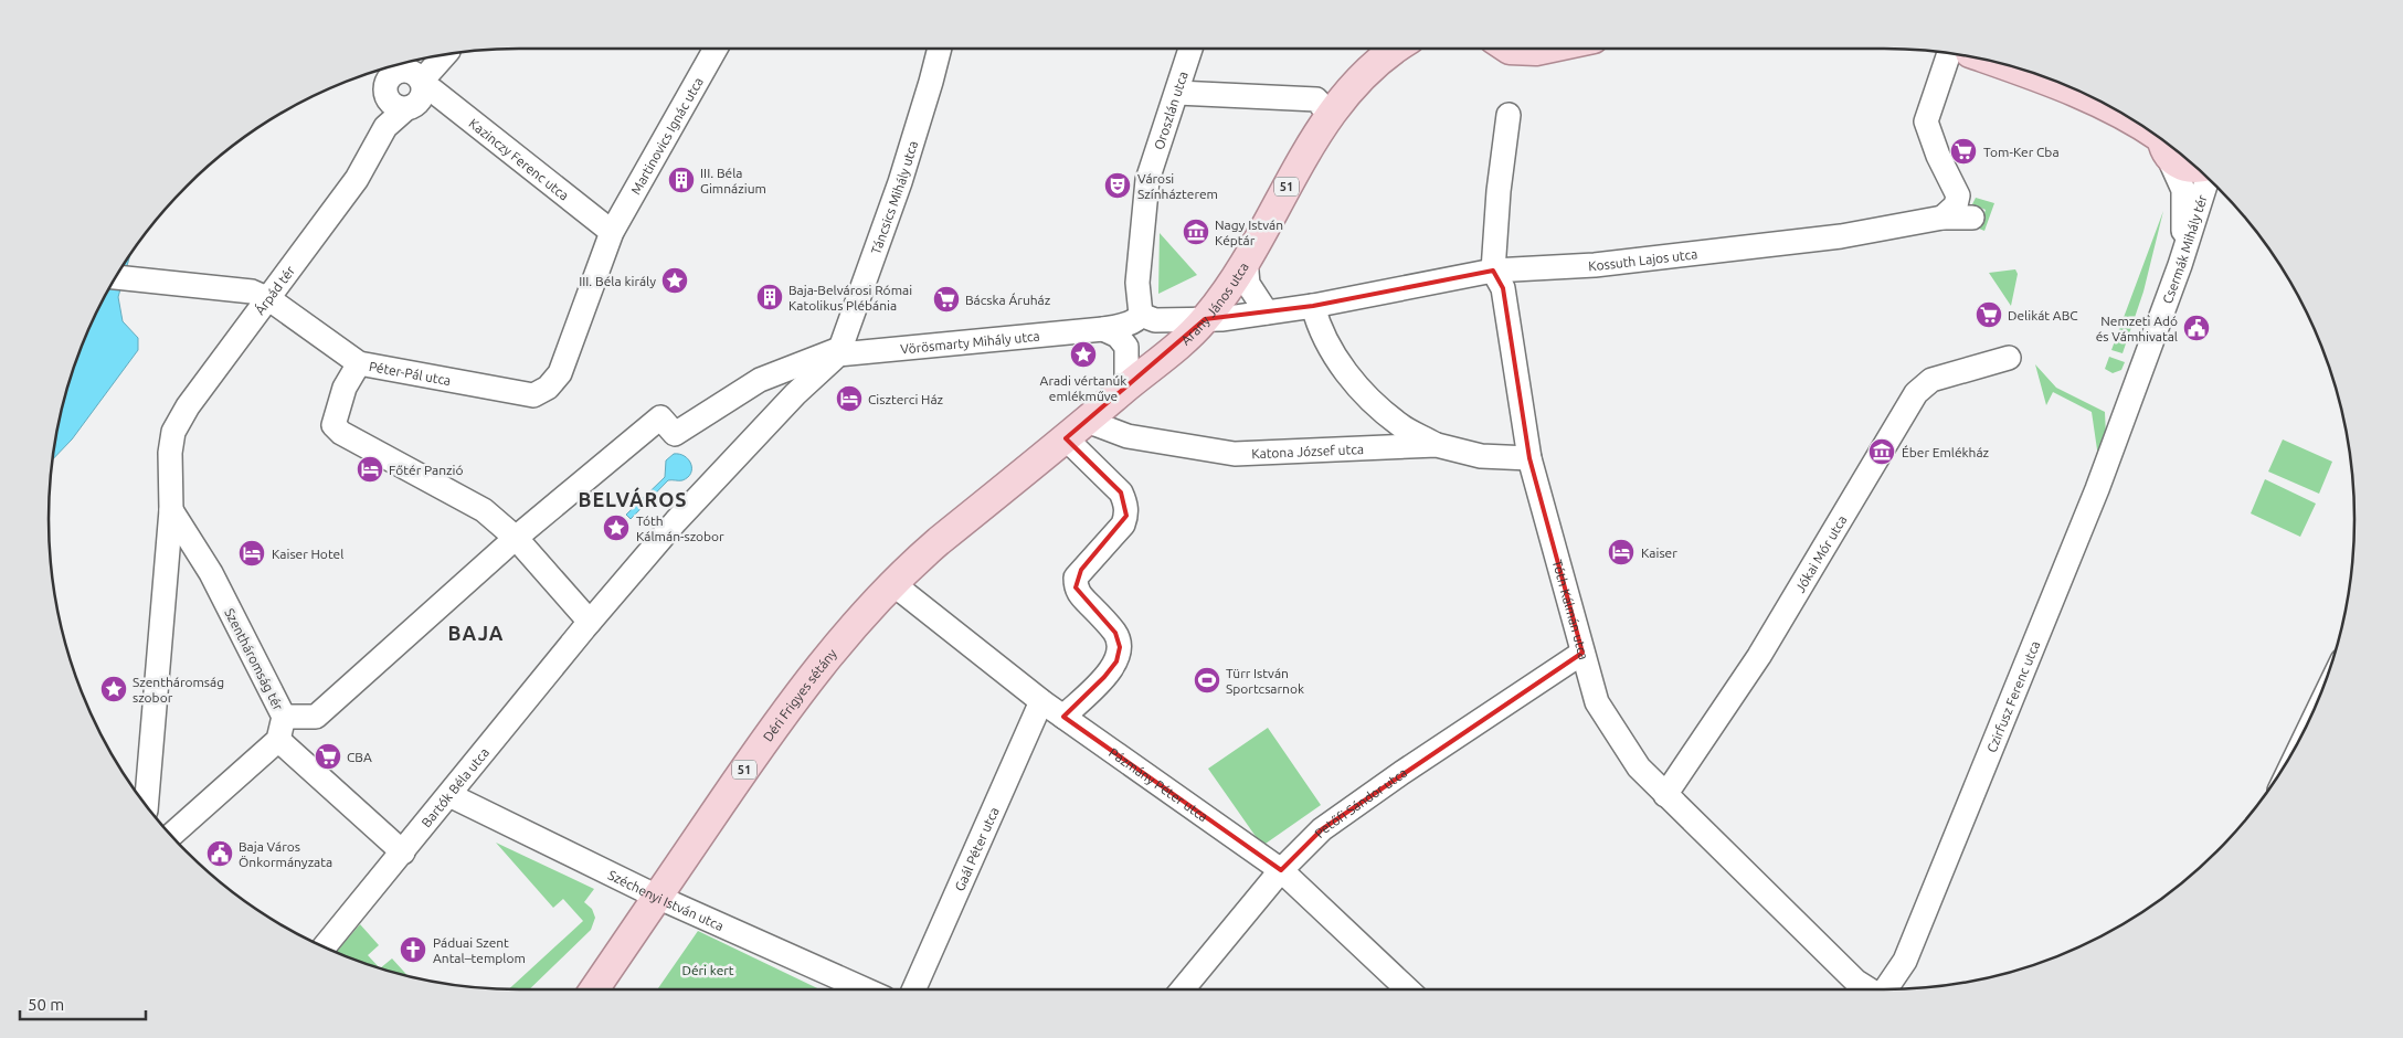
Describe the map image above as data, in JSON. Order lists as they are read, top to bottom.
{
  "streets": {
    "main road": ["51", "Arany János utca", "Déri Frigyes sétány"],
    "street": [
      "Oroszlán utca",
      "Martinovics Ignác utca",
      "Kazinczy Ferenc utca",
      "Táncsics Mihály utca",
      "Csermák Mihály tér",
      "Kossuth Lajos utca",
      "Árpád tér",
      "Vörösmarty Mihály utca",
      "Péter-Pál utca",
      "Katona József utca",
      "Jókai Mór utca",
      "Tóth Kálmán utca",
      "Szentháromság tér",
      "Czirfusz Ferenc utca",
      "Pázmány Péter utca",
      "Bartók Béla utca",
      "Petőfi Sándor utca",
      "Gaál Péter utca",
      "Széchenyi István utca"
    ]
  },
  "crossings": [
    ["Oroszlán utca", "Vörösmarty Mihály utca"],
    ["Martinovics Ignác utca", "Kazinczy Ferenc utca"],
    ["Martinovics Ignác utca", "Péter-Pál utca"],
    ["Táncsics Mihály utca", "Vörösmarty Mihály utca"],
    ["Táncsics Mihály utca", "Bartók Béla utca"],
    ["Csermák Mihály tér", "Czirfusz Ferenc utca"],
    ["Kossuth Lajos utca", "Arany János utca"],
    ["Kossuth Lajos utca", "Tóth Kálmán utca"],
    ["Árpád tér", "Péter-Pál utca"],
    ["Árpád tér", "Szentháromság tér"],
    ["Arany János utca", "Katona József utca"],
    ["Arany János utca", "Déri Frigyes sétány"],
    ["Vörösmarty Mihály utca", "Bartók Béla utca"],
    ["Katona József utca", "Tóth Kálmán utca"],
    ["Katona József utca", "Déri Frigyes sétány"],
    ["Jókai Mór utca", "Tóth Kálmán utca"],
    ["Tóth Kálmán utca", "Petőfi Sándor utca"],
    ["Déri Frigyes sétány", "Pázmány Péter utca"],
    ["Déri Frigyes sétány", "Széchenyi István utca"],
    ["Pázmány Péter utca", "Petőfi Sándor utca"],
    ["Pázmány Péter utca", "Gaál Péter utca"],
    ["Bartók Béla utca", "Széchenyi István utca"]
  ],
  "districts": ["BELVÁROS", "BAJA"],
  "parks": ["Déri kert"],
  "places": {
    "supermarket": [
      "Tom-Ker Cba",
      "Bácska Áruház",
      "Delikát ABC",
      "CBA"
    ],
    "building": ["III. Béla Gimnázium", "Baja-Belvárosi Római Katolikus Plébánia"],
    "theatre": ["Városi Színházterem"],
    "museum": ["Nagy István Képtár", "Éber Emlékház"],
    "place": [
      "III. Béla király",
      "Aradi vértanúk emlékműve",
      "Tóth Kálmán-szobor",
      "Szentháromság szobor"
    ],
    "public building": ["Nemzeti Adó és Vámhivatal", "Baja Város Önkormányzata"],
    "hotel": [
      "Ciszterci Ház",
      "Főtér Panzió",
      "Kaiser",
      "Kaiser Hotel"
    ],
    "sports": ["Türr István Sportcsarnok"],
    "church": ["Páduai Szent Antal–templom"]
  },
  "scale_bar": "50 m"
}
